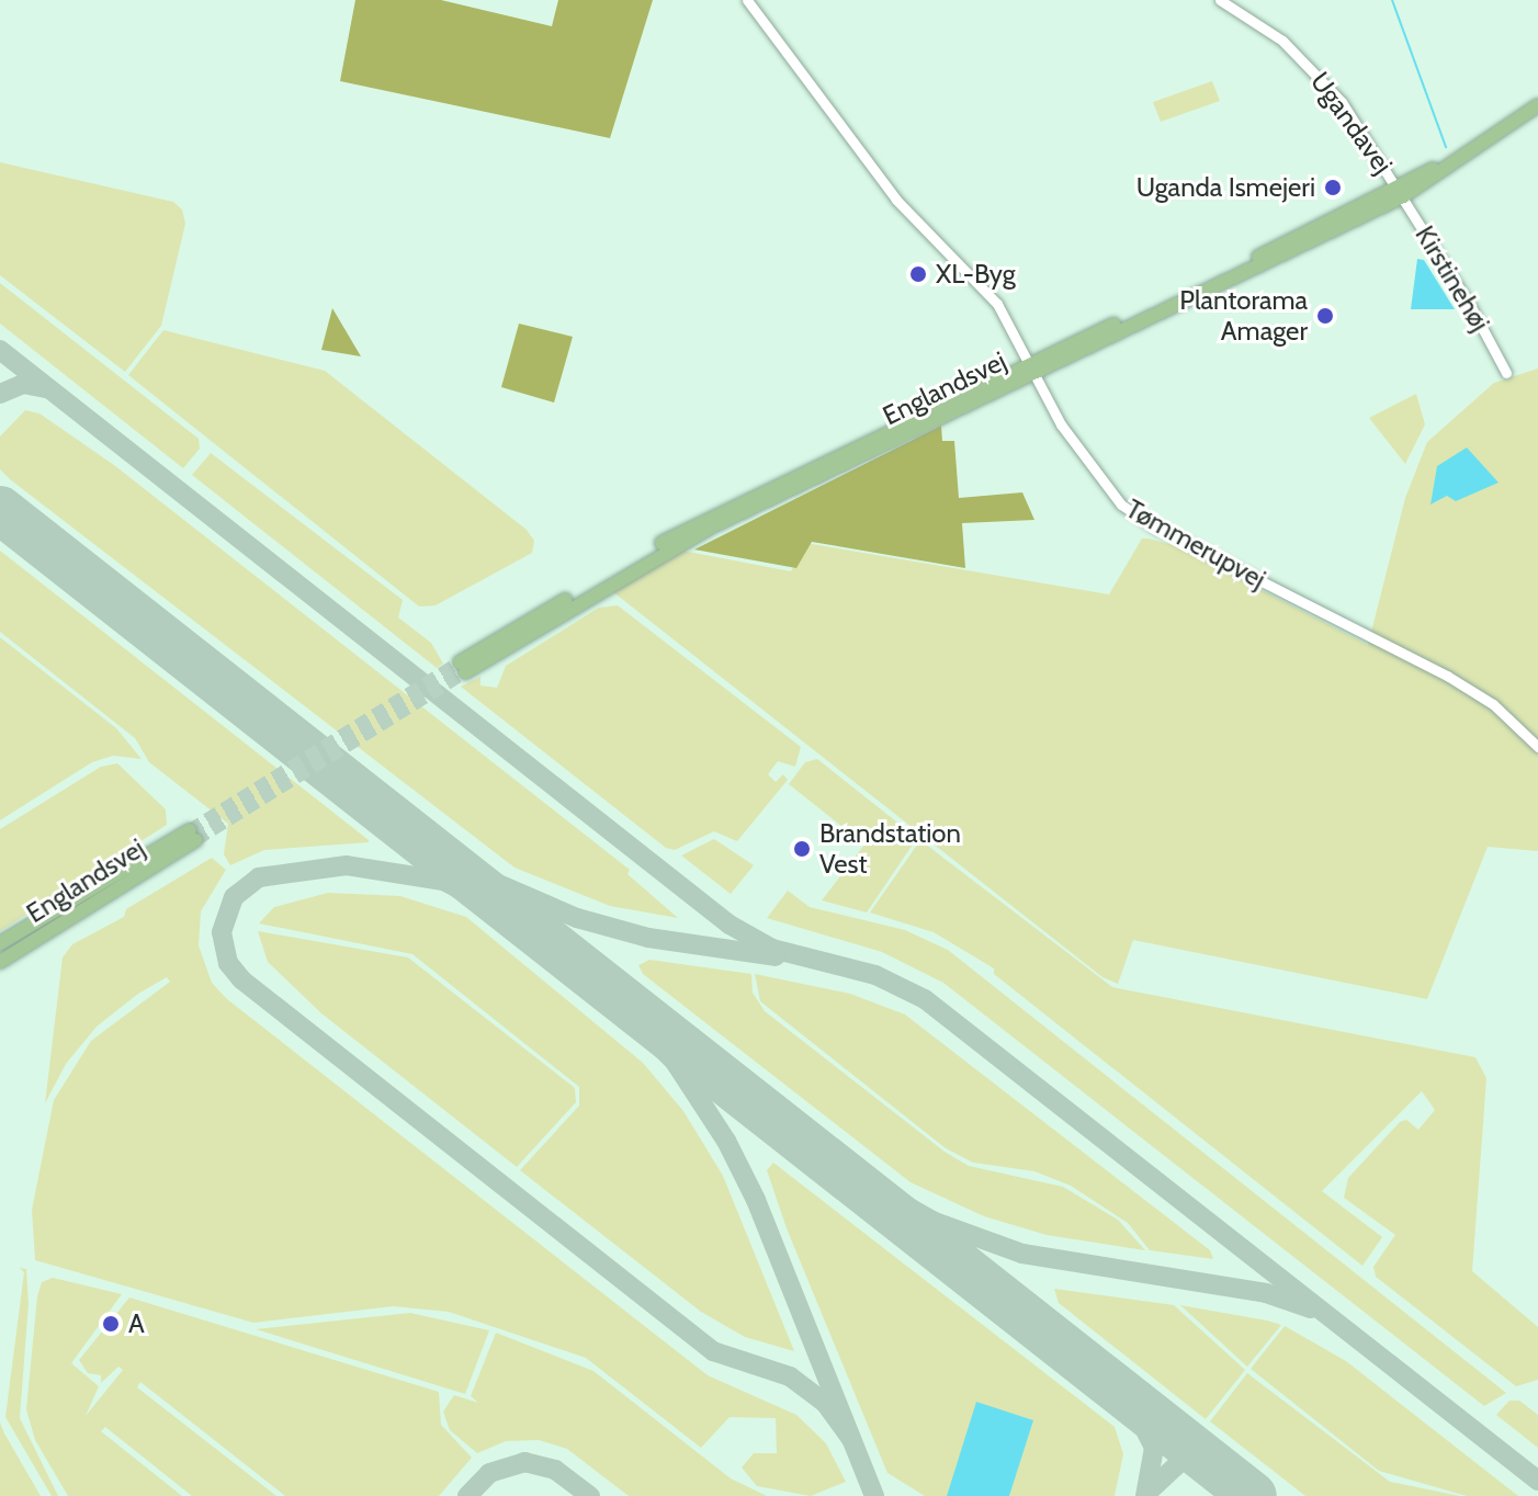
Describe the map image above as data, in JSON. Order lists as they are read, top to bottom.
{
  "streets": {
    "main road": ["Englandsvej"],
    "street": ["Ugandavej", "Kirstinehøj", "Tømmerupvej"]
  },
  "crossings": [
    ["Ugandavej", "Kirstinehøj"],
    ["Ugandavej", "Englandsvej"],
    ["Kirstinehøj", "Englandsvej"],
    ["Englandsvej", "Tømmerupvej"]
  ],
  "places": [
    "Uganda Ismejeri",
    "XL-Byg",
    "Plantorama Amager",
    "Brandstation Vest",
    "A"
  ]
}
